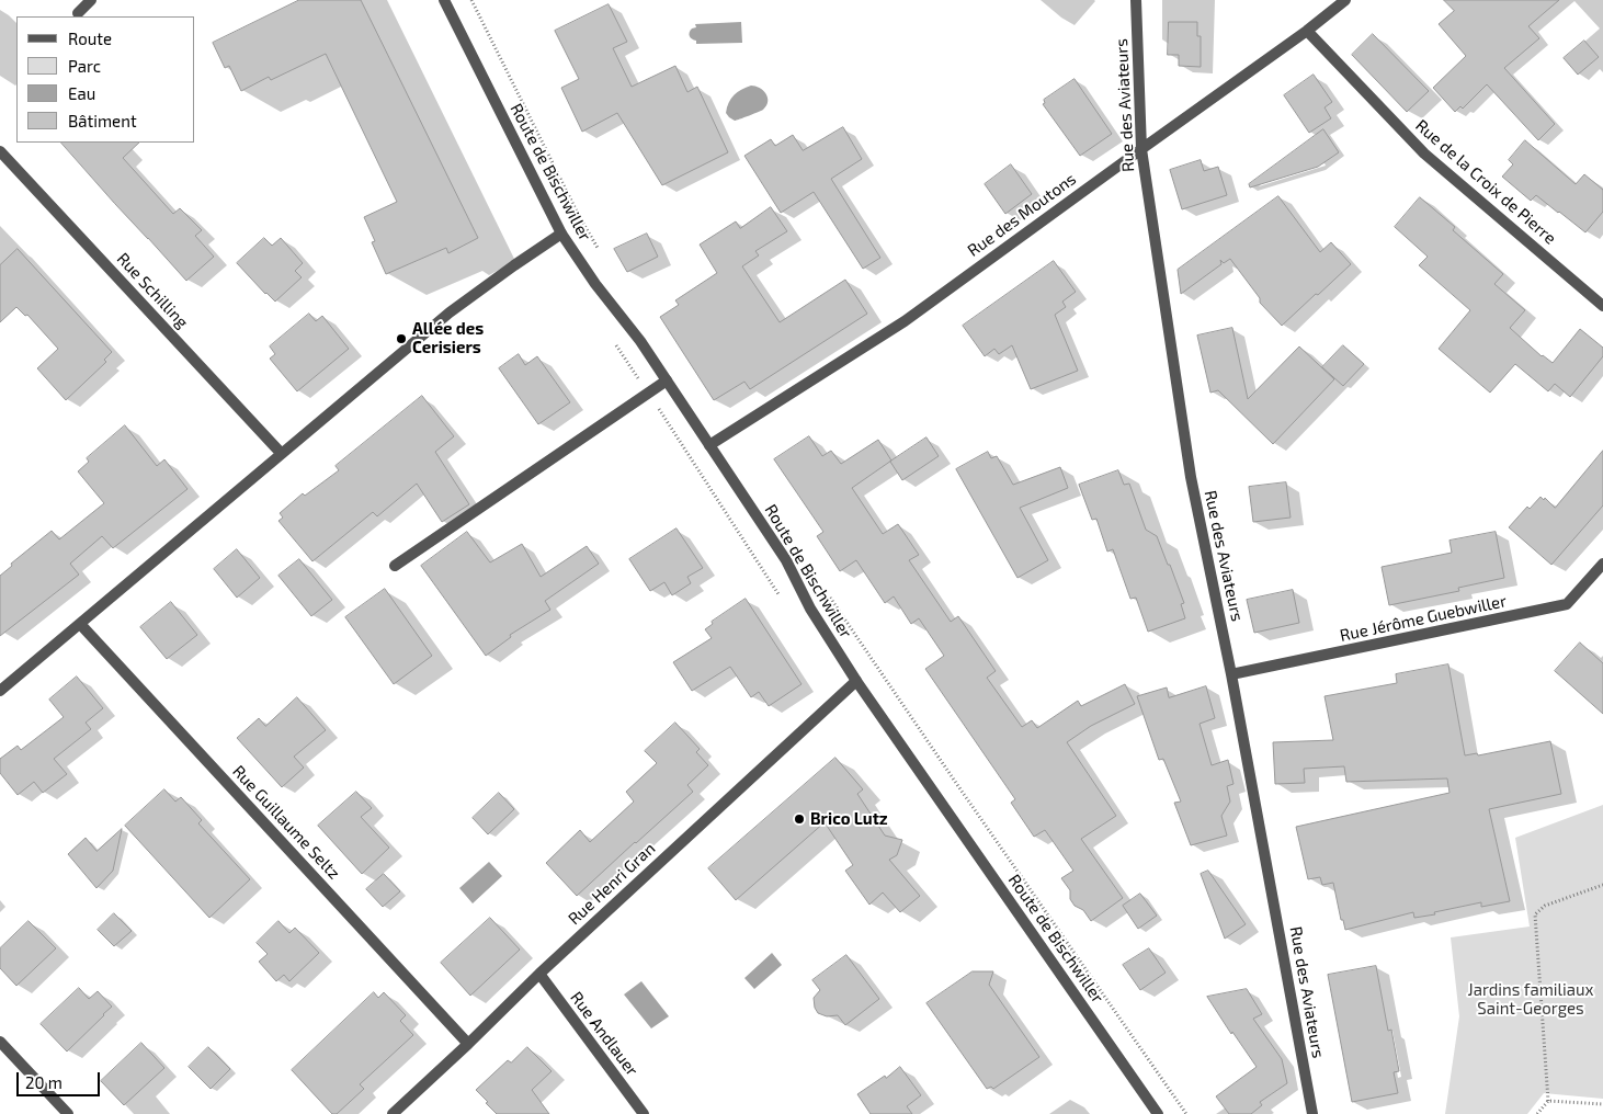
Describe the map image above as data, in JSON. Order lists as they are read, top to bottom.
{
  "streets": {
    "street": [
      "Rue des Aviateurs",
      "Route de Bischwiller",
      "Rue de la Croix de Pierre",
      "Rue des Moutons",
      "Rue Schilling",
      "Rue Jérôme Guebwiller",
      "Rue Guillaume Seltz",
      "Rue Henri Gran",
      "Rue Andlauer"
    ]
  },
  "crossings": [
    ["Rue des Aviateurs", "Rue des Moutons"],
    ["Rue des Aviateurs", "Rue Jérôme Guebwiller"],
    ["Route de Bischwiller", "Rue des Moutons"],
    ["Route de Bischwiller", "Rue Henri Gran"],
    ["Rue de la Croix de Pierre", "Rue des Moutons"],
    ["Rue Guillaume Seltz", "Rue Henri Gran"],
    ["Rue Henri Gran", "Rue Andlauer"]
  ],
  "parks": ["Jardins familiaux Saint-Georges"],
  "places": ["Allée des Cerisiers", "Brico Lutz"],
  "legend": [
    "Route",
    "Parc",
    "Eau",
    "Bâtiment"
  ],
  "scale_bar": "20 m"
}
